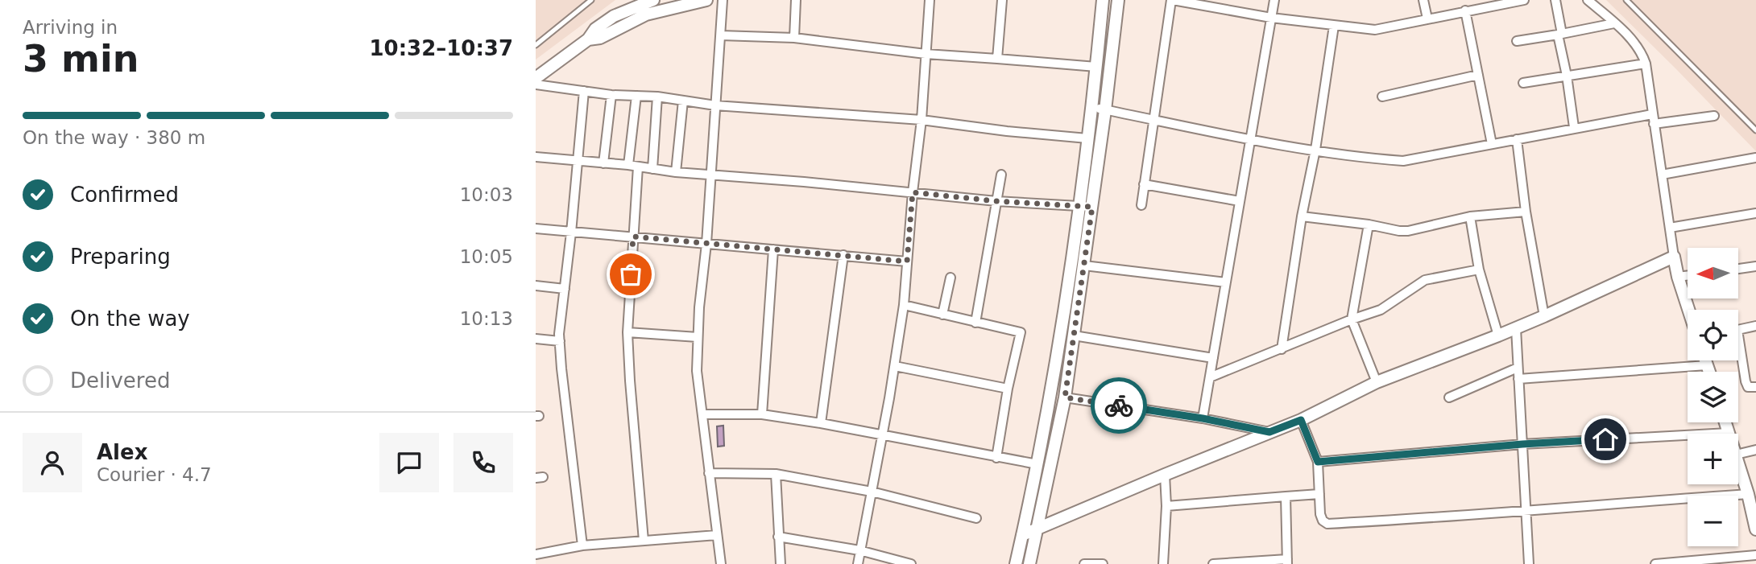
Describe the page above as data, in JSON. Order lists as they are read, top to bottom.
{
  "north": "left",
  "page": {
    "heading": ["3 min", "Arriving in", "10:32–10:37"],
    "panel": ["Alex", "Courier · 4.7"],
    "bar": "On the way · 380 m",
    "list": [
      ["Confirmed", "10:03"],
      ["Preparing", "10:05"],
      ["On the way", "10:13"],
      "Delivered"
    ],
    "map_buttons": ["+", "−"]
  }
}
